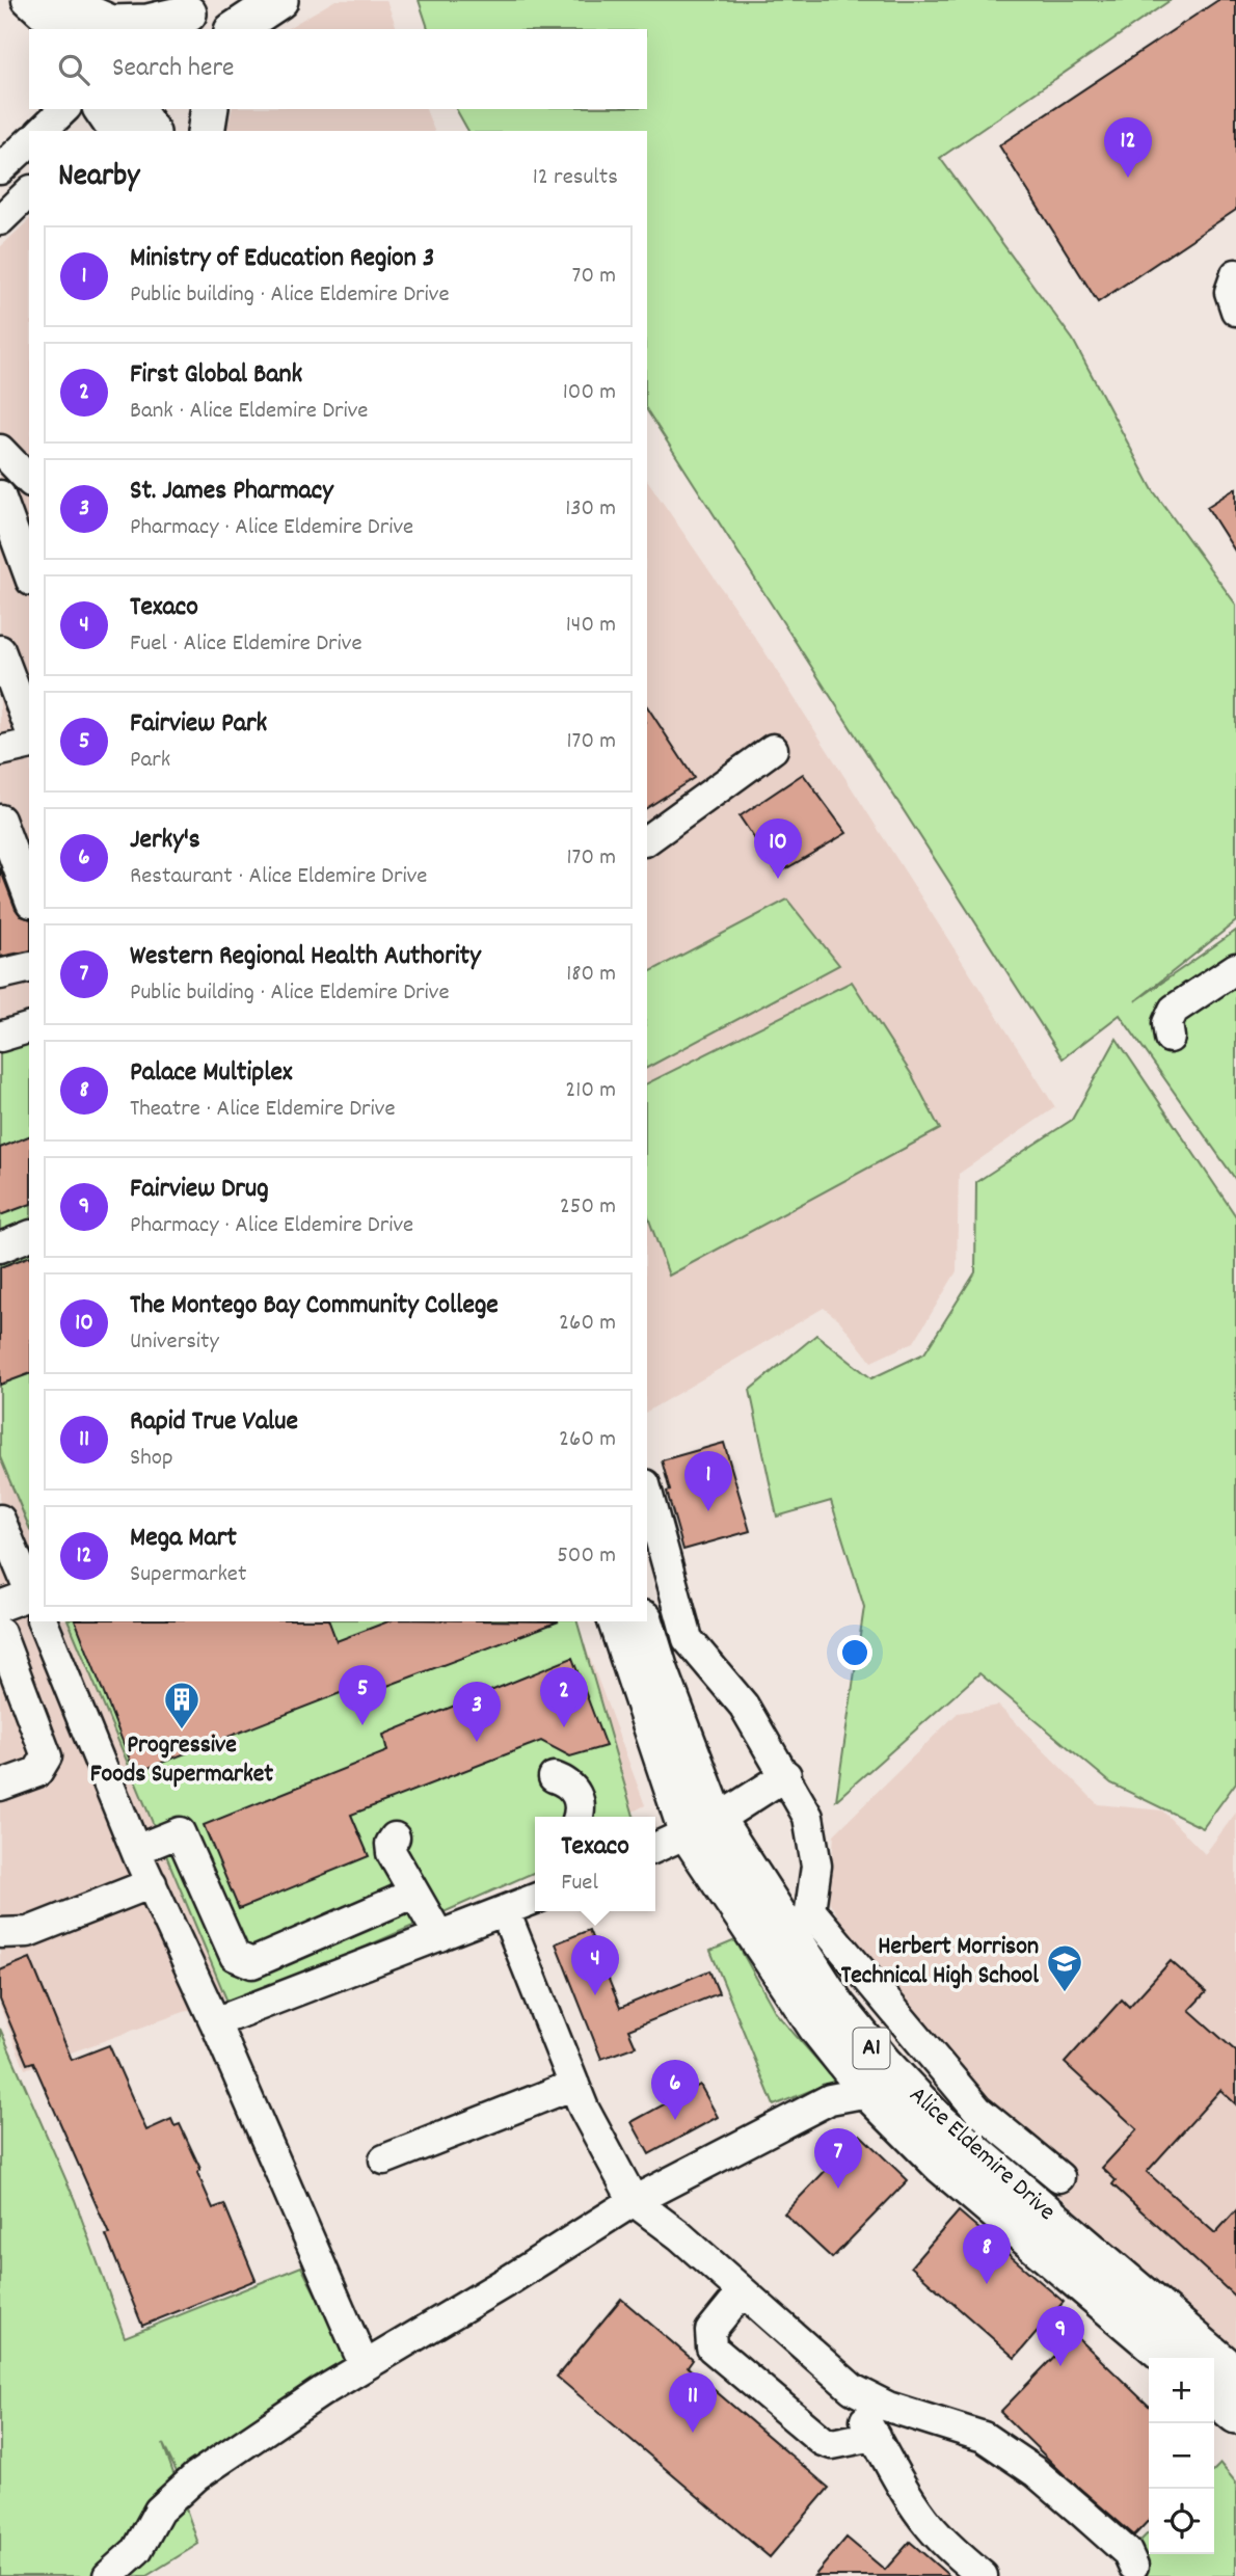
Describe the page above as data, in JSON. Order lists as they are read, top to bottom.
{
  "streets": {
    "main road": ["A1", "Alice Eldemire Drive"]
  },
  "places": {
    "building": ["Progressive Foods Supermarket"],
    "school or university": ["Herbert Morrison Technical High School"]
  },
  "page": {
    "search": "Search here",
    "pins": [
      "12",
      "10",
      "1",
      "5",
      "2",
      "3",
      "4",
      "6",
      "7",
      "8",
      "9",
      "11"
    ],
    "heading": ["Nearby", "12 results"],
    "list": [
      {
        "mark": "1",
        "name": "Ministry of Education Region 3",
        "note": "Public building · Alice Eldemire Drive",
        "value": "70 m"
      },
      {
        "mark": "2",
        "name": "First Global Bank",
        "note": "Bank · Alice Eldemire Drive",
        "value": "100 m"
      },
      {
        "mark": "3",
        "name": "St. James Pharmacy",
        "note": "Pharmacy · Alice Eldemire Drive",
        "value": "130 m"
      },
      {
        "mark": "4",
        "name": "Texaco",
        "note": "Fuel · Alice Eldemire Drive",
        "value": "140 m"
      },
      {
        "mark": "5",
        "name": "Fairview Park",
        "note": "Park",
        "value": "170 m"
      },
      {
        "mark": "6",
        "name": "Jerky's",
        "note": "Restaurant · Alice Eldemire Drive",
        "value": "170 m"
      },
      {
        "mark": "7",
        "name": "Western Regional Health Authority",
        "note": "Public building · Alice Eldemire Drive",
        "value": "180 m"
      },
      {
        "mark": "8",
        "name": "Palace Multiplex",
        "note": "Theatre · Alice Eldemire Drive",
        "value": "210 m"
      },
      {
        "mark": "9",
        "name": "Fairview Drug",
        "note": "Pharmacy · Alice Eldemire Drive",
        "value": "250 m"
      },
      {
        "mark": "10",
        "name": "The Montego Bay Community College",
        "note": "University",
        "value": "260 m"
      },
      {
        "mark": "11",
        "name": "Rapid True Value",
        "note": "Shop",
        "value": "260 m"
      },
      {
        "mark": "12",
        "name": "Mega Mart",
        "note": "Supermarket",
        "value": "500 m"
      }
    ],
    "popup": ["Texaco", "Fuel"],
    "map_buttons": ["+", "−"]
  }
}
